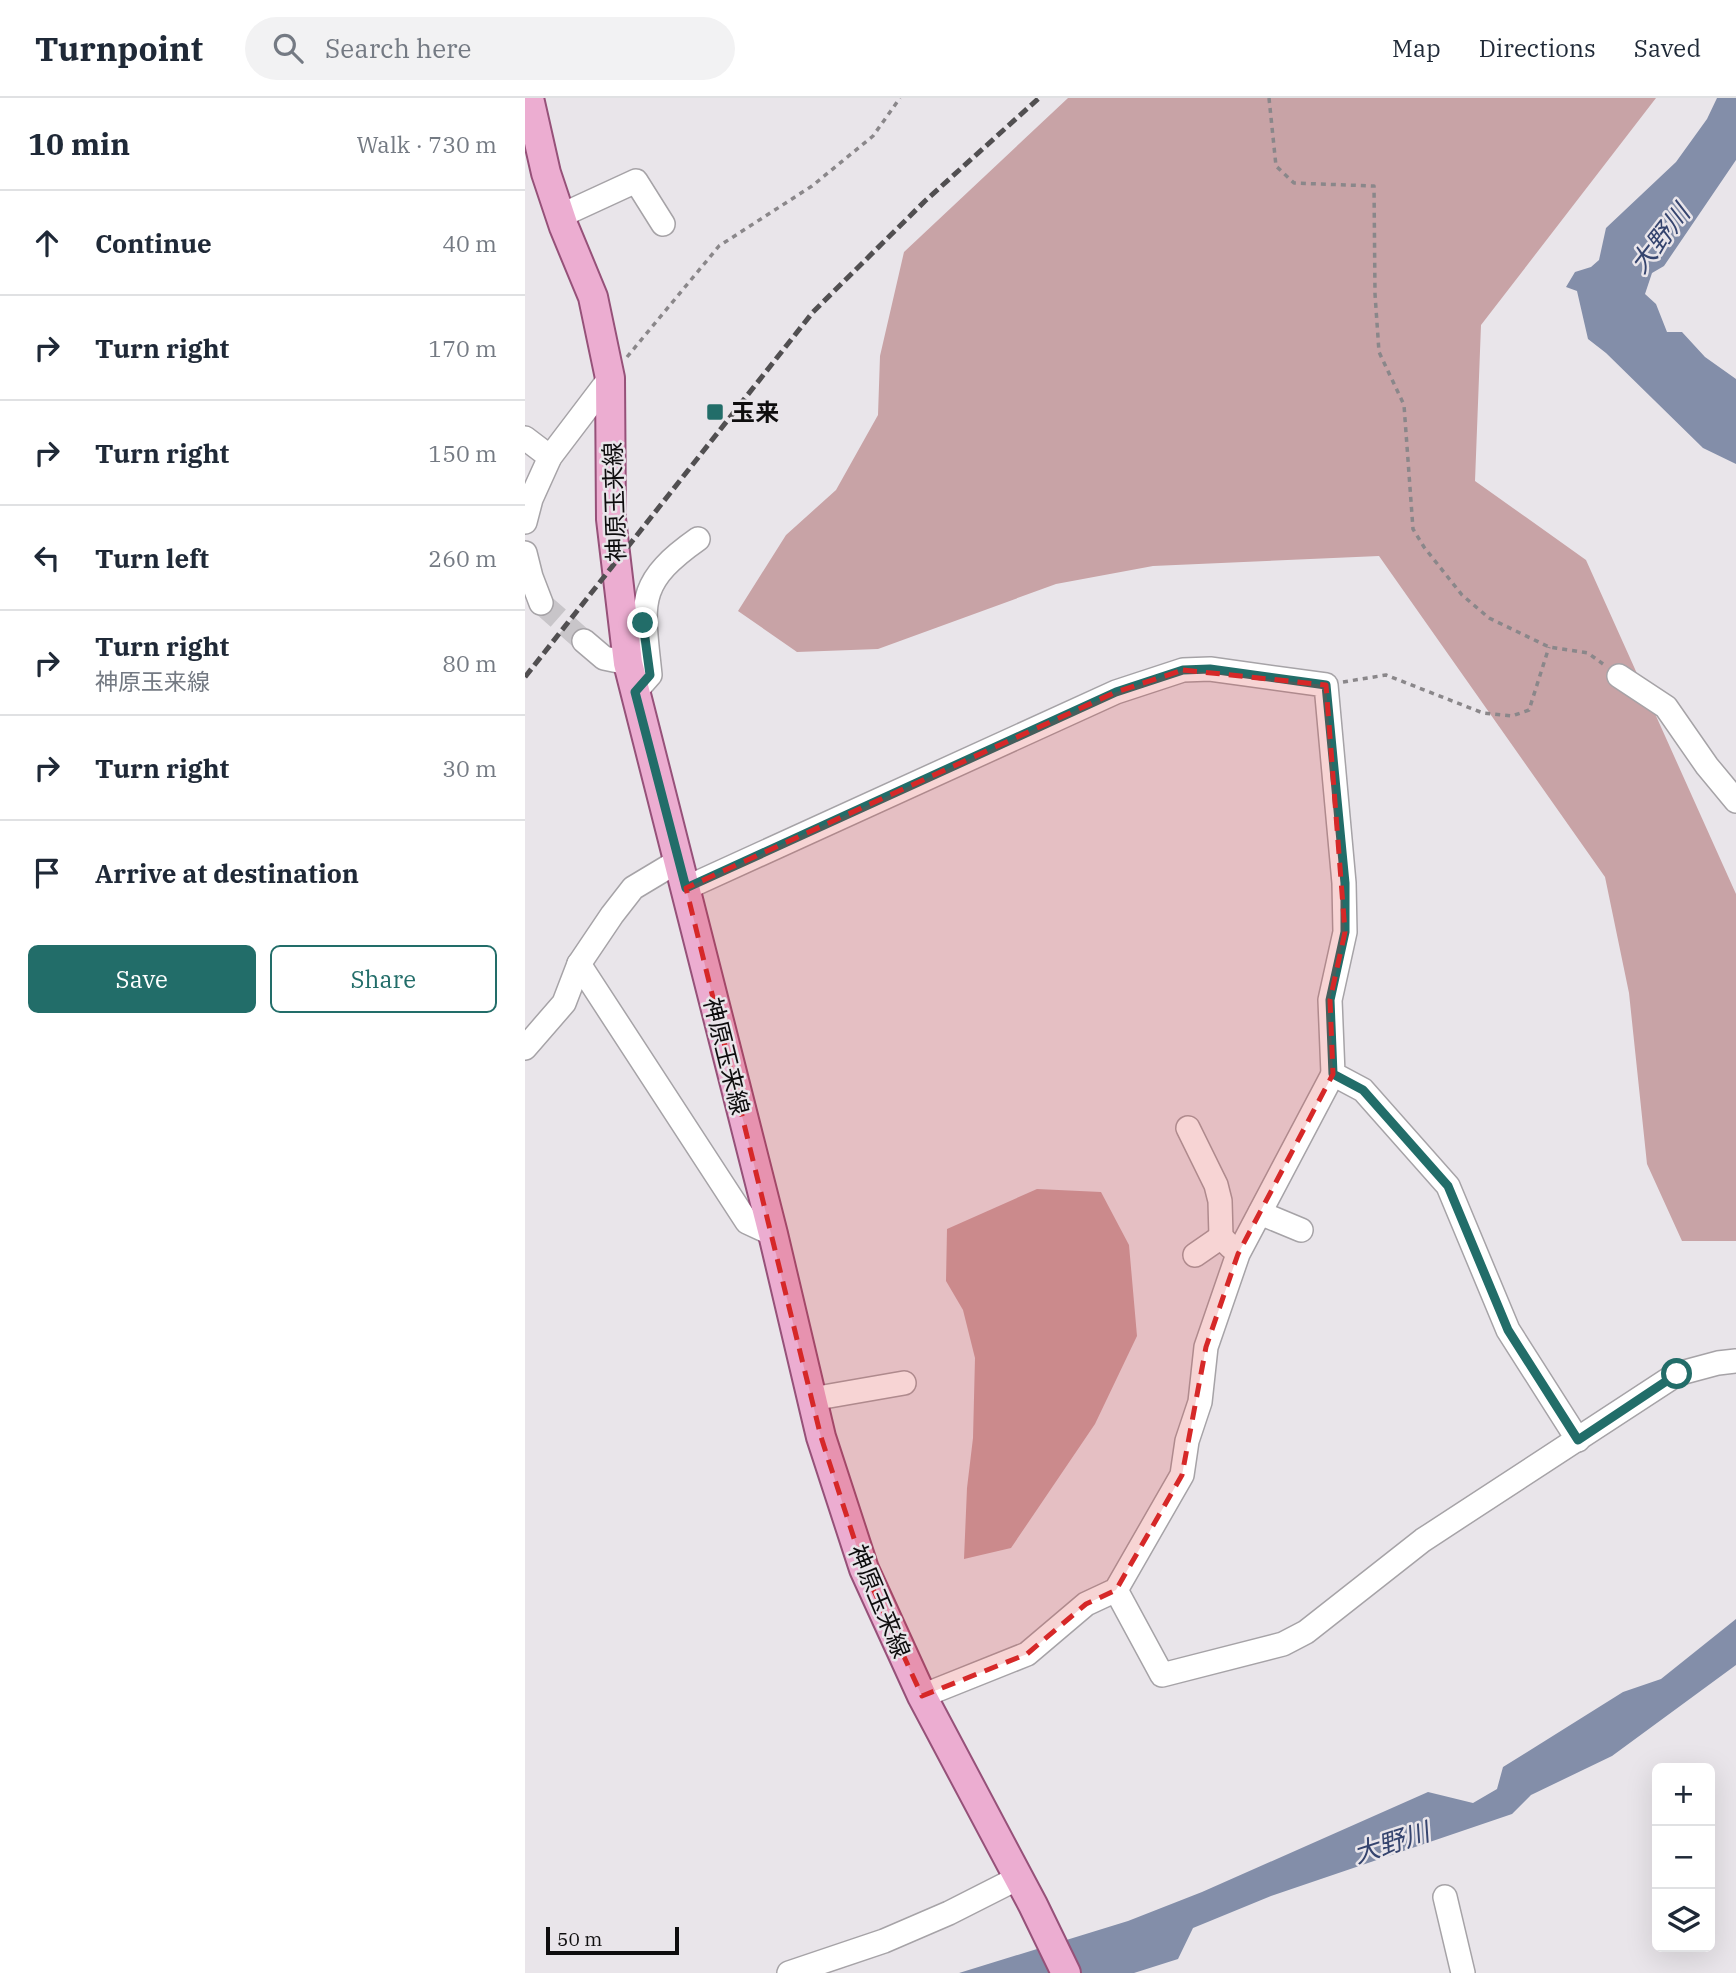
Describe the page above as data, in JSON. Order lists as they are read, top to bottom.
{
  "streets": {
    "main road": ["神原玉来線"]
  },
  "water": ["大野川"],
  "places": {
    "transit": ["玉来"]
  },
  "scale_bar": "50 m",
  "page": {
    "header": "Turnpoint",
    "search": "Search here",
    "nav": ["Map", "Directions", "Saved"],
    "heading": ["10 min", "Walk · 730 m"],
    "list": [
      ["Continue", "40 m"],
      ["Turn right", "170 m"],
      ["Turn right", "150 m"],
      ["Turn left", "260 m"],
      ["Turn right", "神原玉来線", "80 m"],
      ["Turn right", "30 m"],
      "Arrive at destination"
    ],
    "buttons": ["Save", "Share"],
    "map_buttons": ["+", "−"],
    "scale": "50 m"
  }
}
